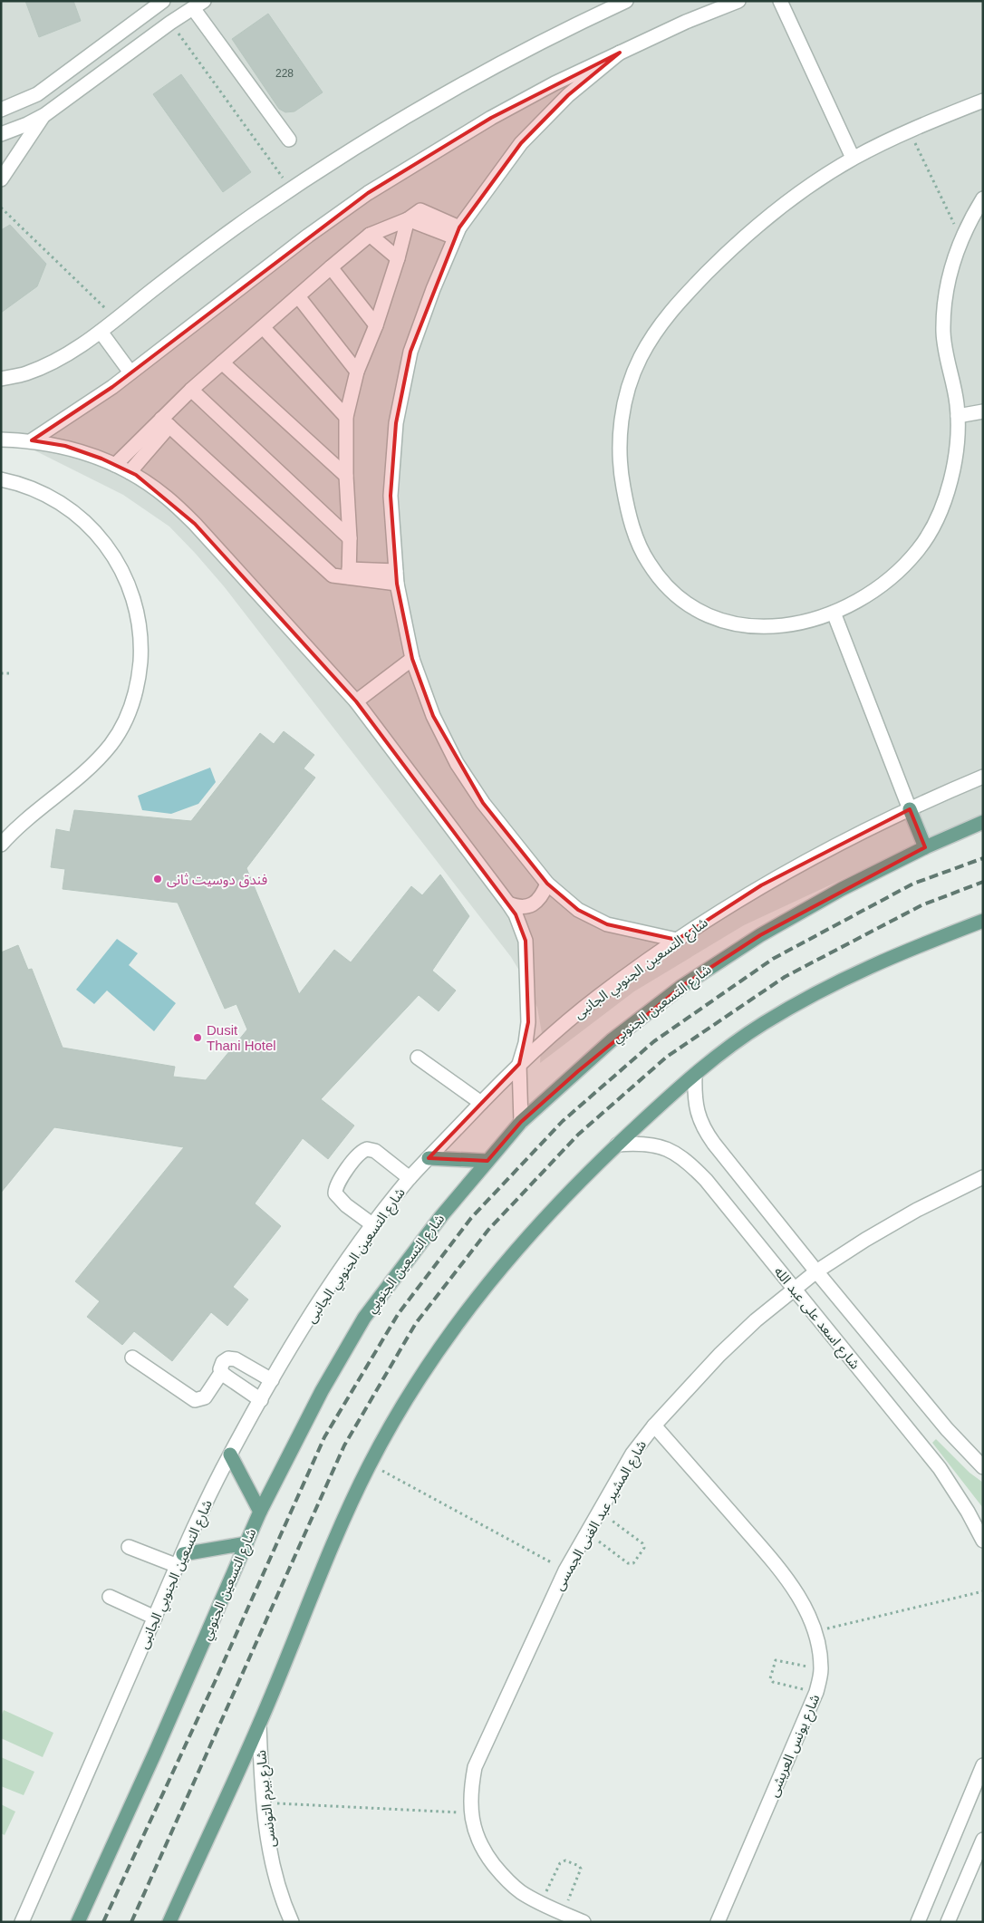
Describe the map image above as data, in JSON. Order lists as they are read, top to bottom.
{
  "streets": {
    "main road": ["شارع التسعين الجنوبي"],
    "street": [
      "شارع التسعين الجنوبي الجانبى",
      "شارع اسعد على عبد الله",
      "شارع المشير عبد الغنى الجمسى",
      "شارع يونس العريشى",
      "شارع بيرم التونسى"
    ]
  },
  "crossings": [
    ["شارع اسعد على عبد الله", "شارع المشير عبد الغنى الجمسى"],
    ["شارع المشير عبد الغنى الجمسى", "شارع يونس العريشى"]
  ],
  "places": ["فندق دوسيت ثانى", "Dusit Thani Hotel"],
  "house_numbers": ["228"]
}
